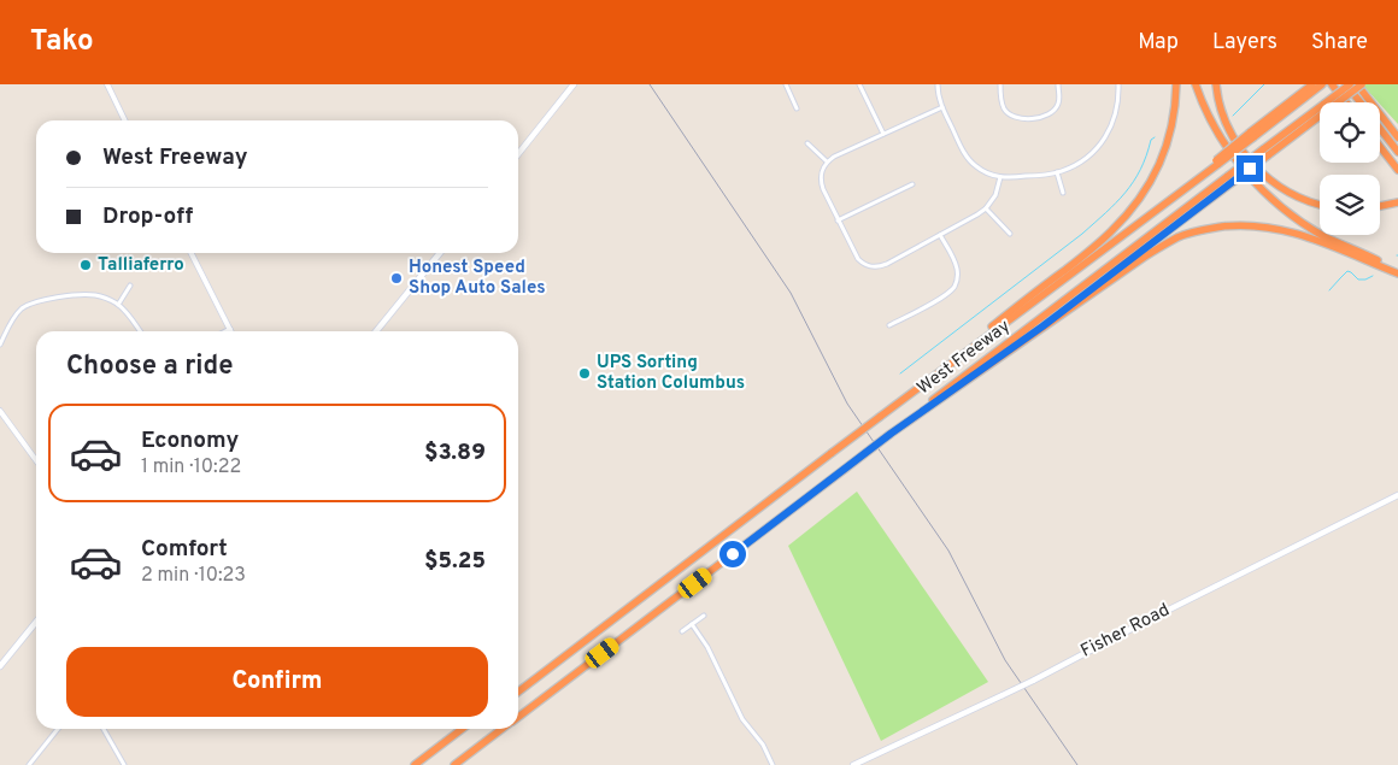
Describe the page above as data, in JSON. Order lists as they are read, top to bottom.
{
  "streets": {
    "highway": ["West Freeway"],
    "main road": ["Fisher Road"]
  },
  "places": ["Talliaferro", "Honest Speed Shop Auto Sales", "UPS Sorting Station Columbus"],
  "page": {
    "header": "Tako",
    "nav": ["Map", "Layers", "Share"],
    "banner": ["West Freeway", "Drop-off"],
    "heading": "Choose a ride",
    "list": [
      {
        "name": "Economy",
        "note": "1 min · 10:22",
        "value": "$3.89"
      },
      {
        "name": "Comfort",
        "note": "2 min · 10:23",
        "value": "$5.25"
      }
    ],
    "buttons": "Confirm"
  }
}
